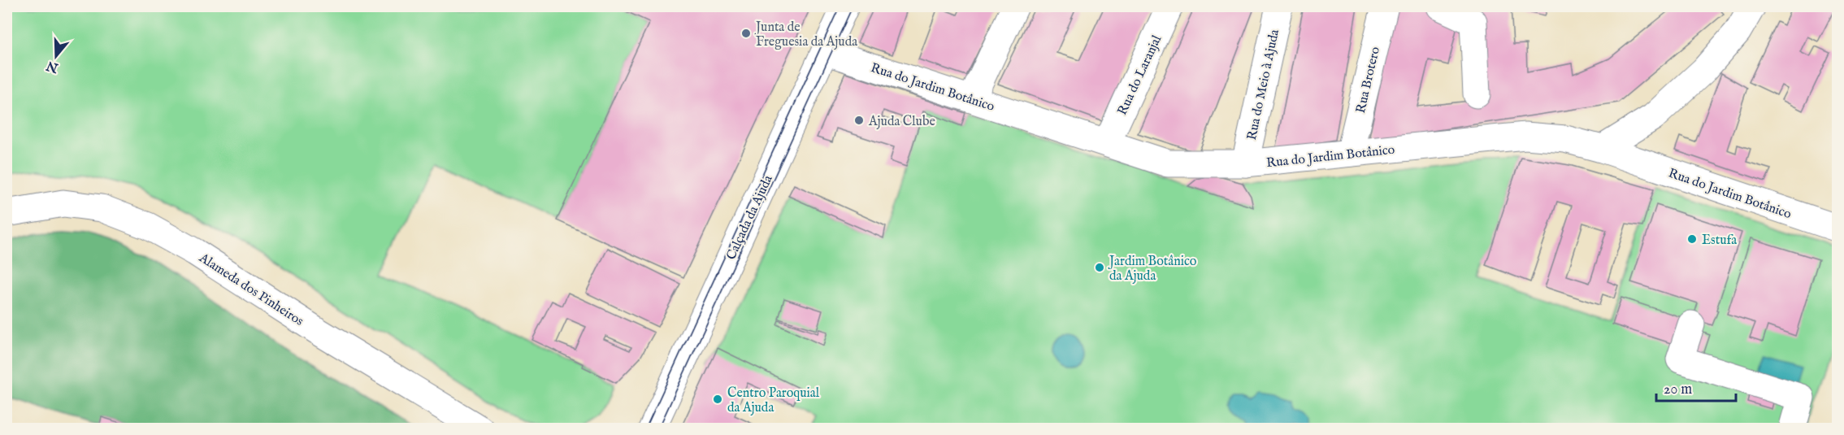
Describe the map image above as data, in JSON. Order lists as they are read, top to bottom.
{
  "streets": {
    "street": [
      "Rua do Laranjal",
      "Rua Brotero",
      "Rua do Meio à Ajuda",
      "Rua do Jardim Botânico",
      "Calçada da Ajuda",
      "Alameda dos Pinheiros"
    ]
  },
  "crossings": [
    ["Rua do Laranjal", "Rua do Jardim Botânico"],
    ["Rua Brotero", "Rua do Jardim Botânico"],
    ["Rua do Meio à Ajuda", "Rua do Jardim Botânico"],
    ["Rua do Jardim Botânico", "Calçada da Ajuda"]
  ],
  "places": [
    "Junta de Freguesia da Ajuda",
    "Ajuda Clube",
    "Estufa",
    "Jardim Botânico da Ajuda",
    "Centro Paroquial da Ajuda"
  ],
  "scale_bar": "20 m",
  "north": "bottom"
}
